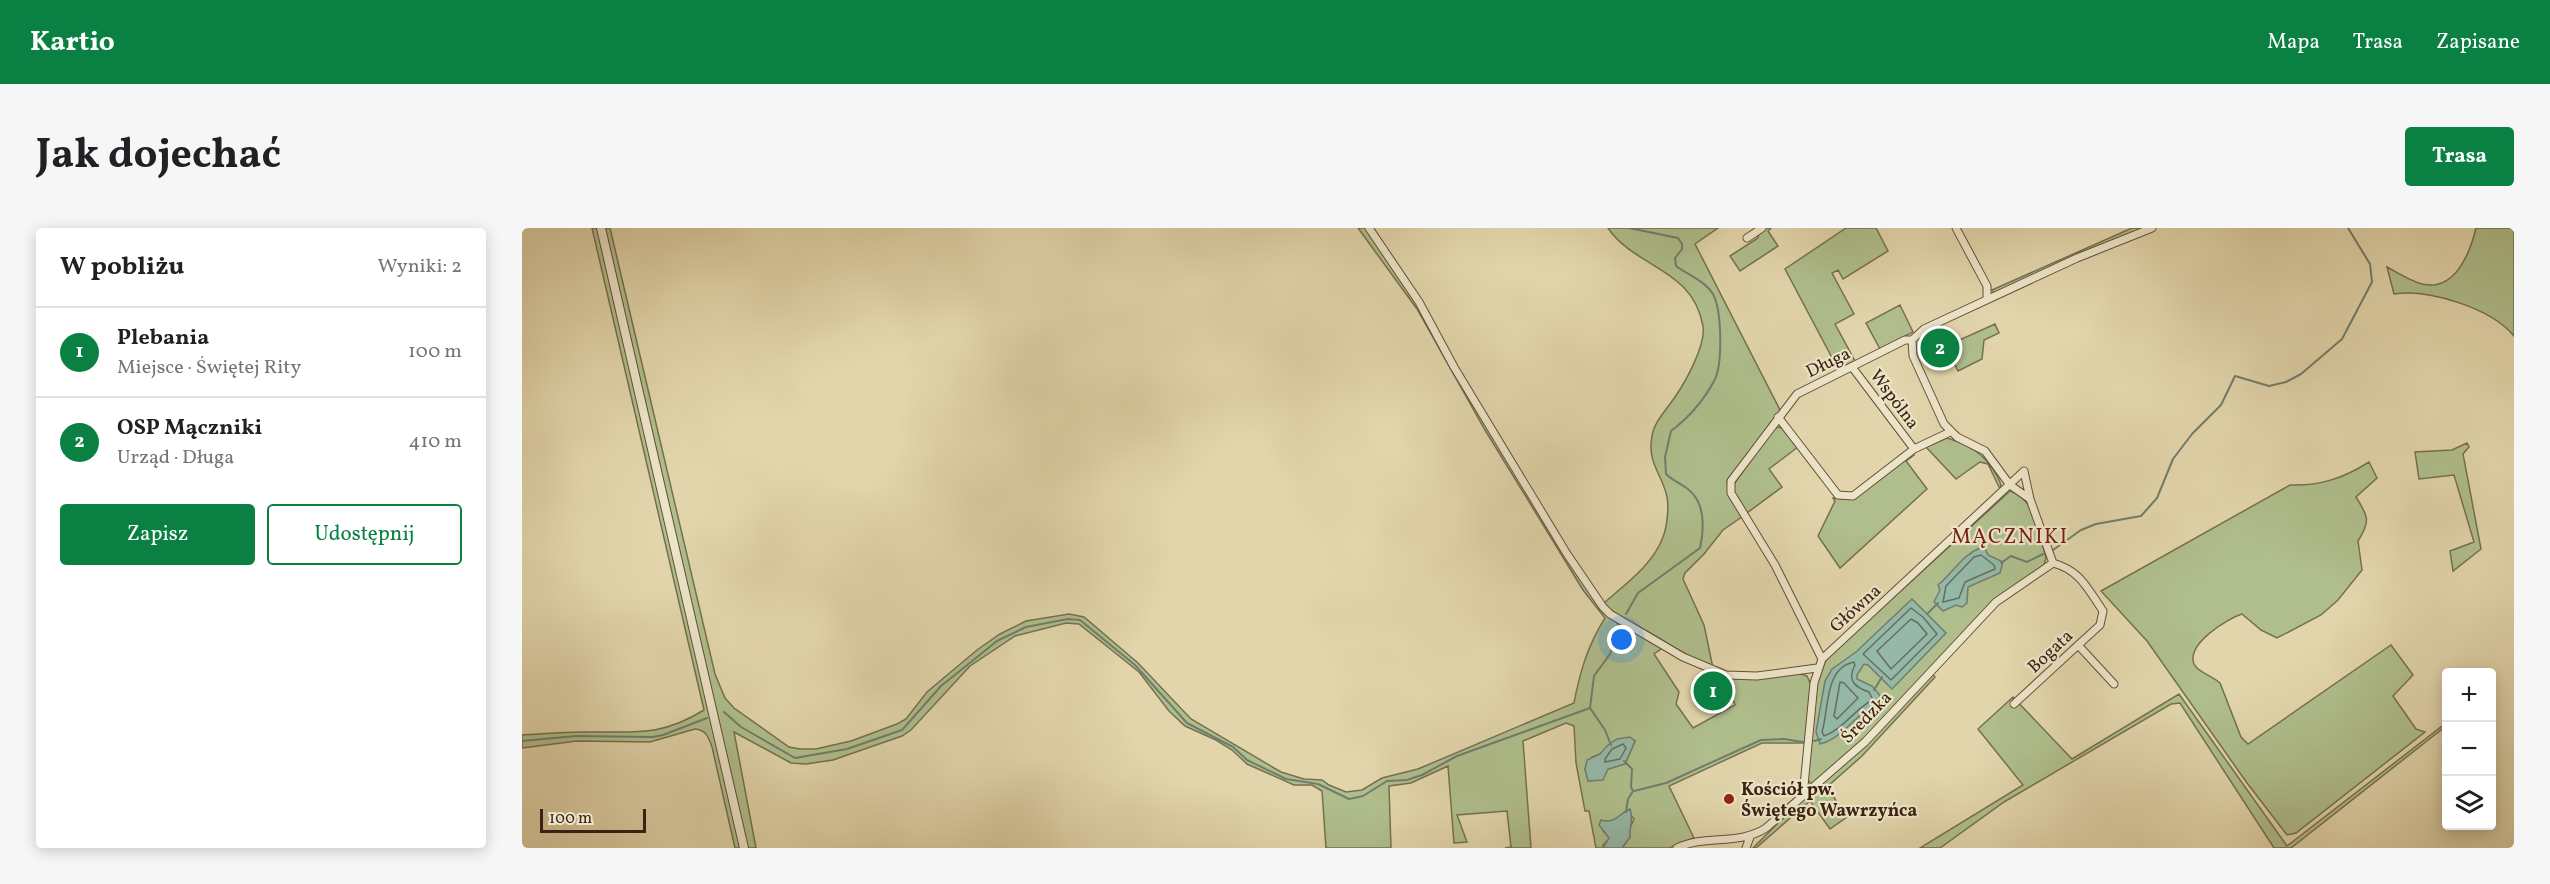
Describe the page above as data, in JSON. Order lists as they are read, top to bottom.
{
  "streets": {
    "street": [
      "Długa",
      "Wspólna",
      "Główna",
      "Bogata",
      "Średzka"
    ]
  },
  "crossings": [
    ["Długa", "Wspólna"],
    ["Długa", "Główna"],
    ["Główna", "Średzka"],
    ["Bogata", "Średzka"]
  ],
  "districts": ["MĄCZNIKI"],
  "places": ["Kościół pw. Świętego Wawrzyńca"],
  "scale_bar": "100 m",
  "page": {
    "header": "Kartio",
    "nav": ["Mapa", "Trasa", "Zapisane"],
    "title": "Jak dojechać",
    "buttons": [
      "Trasa",
      ["Zapisz", "Udostępnij"]
    ],
    "heading": ["W pobliżu", "Wyniki: 2"],
    "list": [
      {
        "mark": "1",
        "name": "Plebania",
        "note": "Miejsce · Świętej Rity",
        "value": "100 m"
      },
      {
        "mark": "2",
        "name": "OSP Mączniki",
        "note": "Urząd · Długa",
        "value": "410 m"
      }
    ],
    "pins": ["2", "1"],
    "map_buttons": ["+", "−"],
    "scale": "100 m"
  }
}
